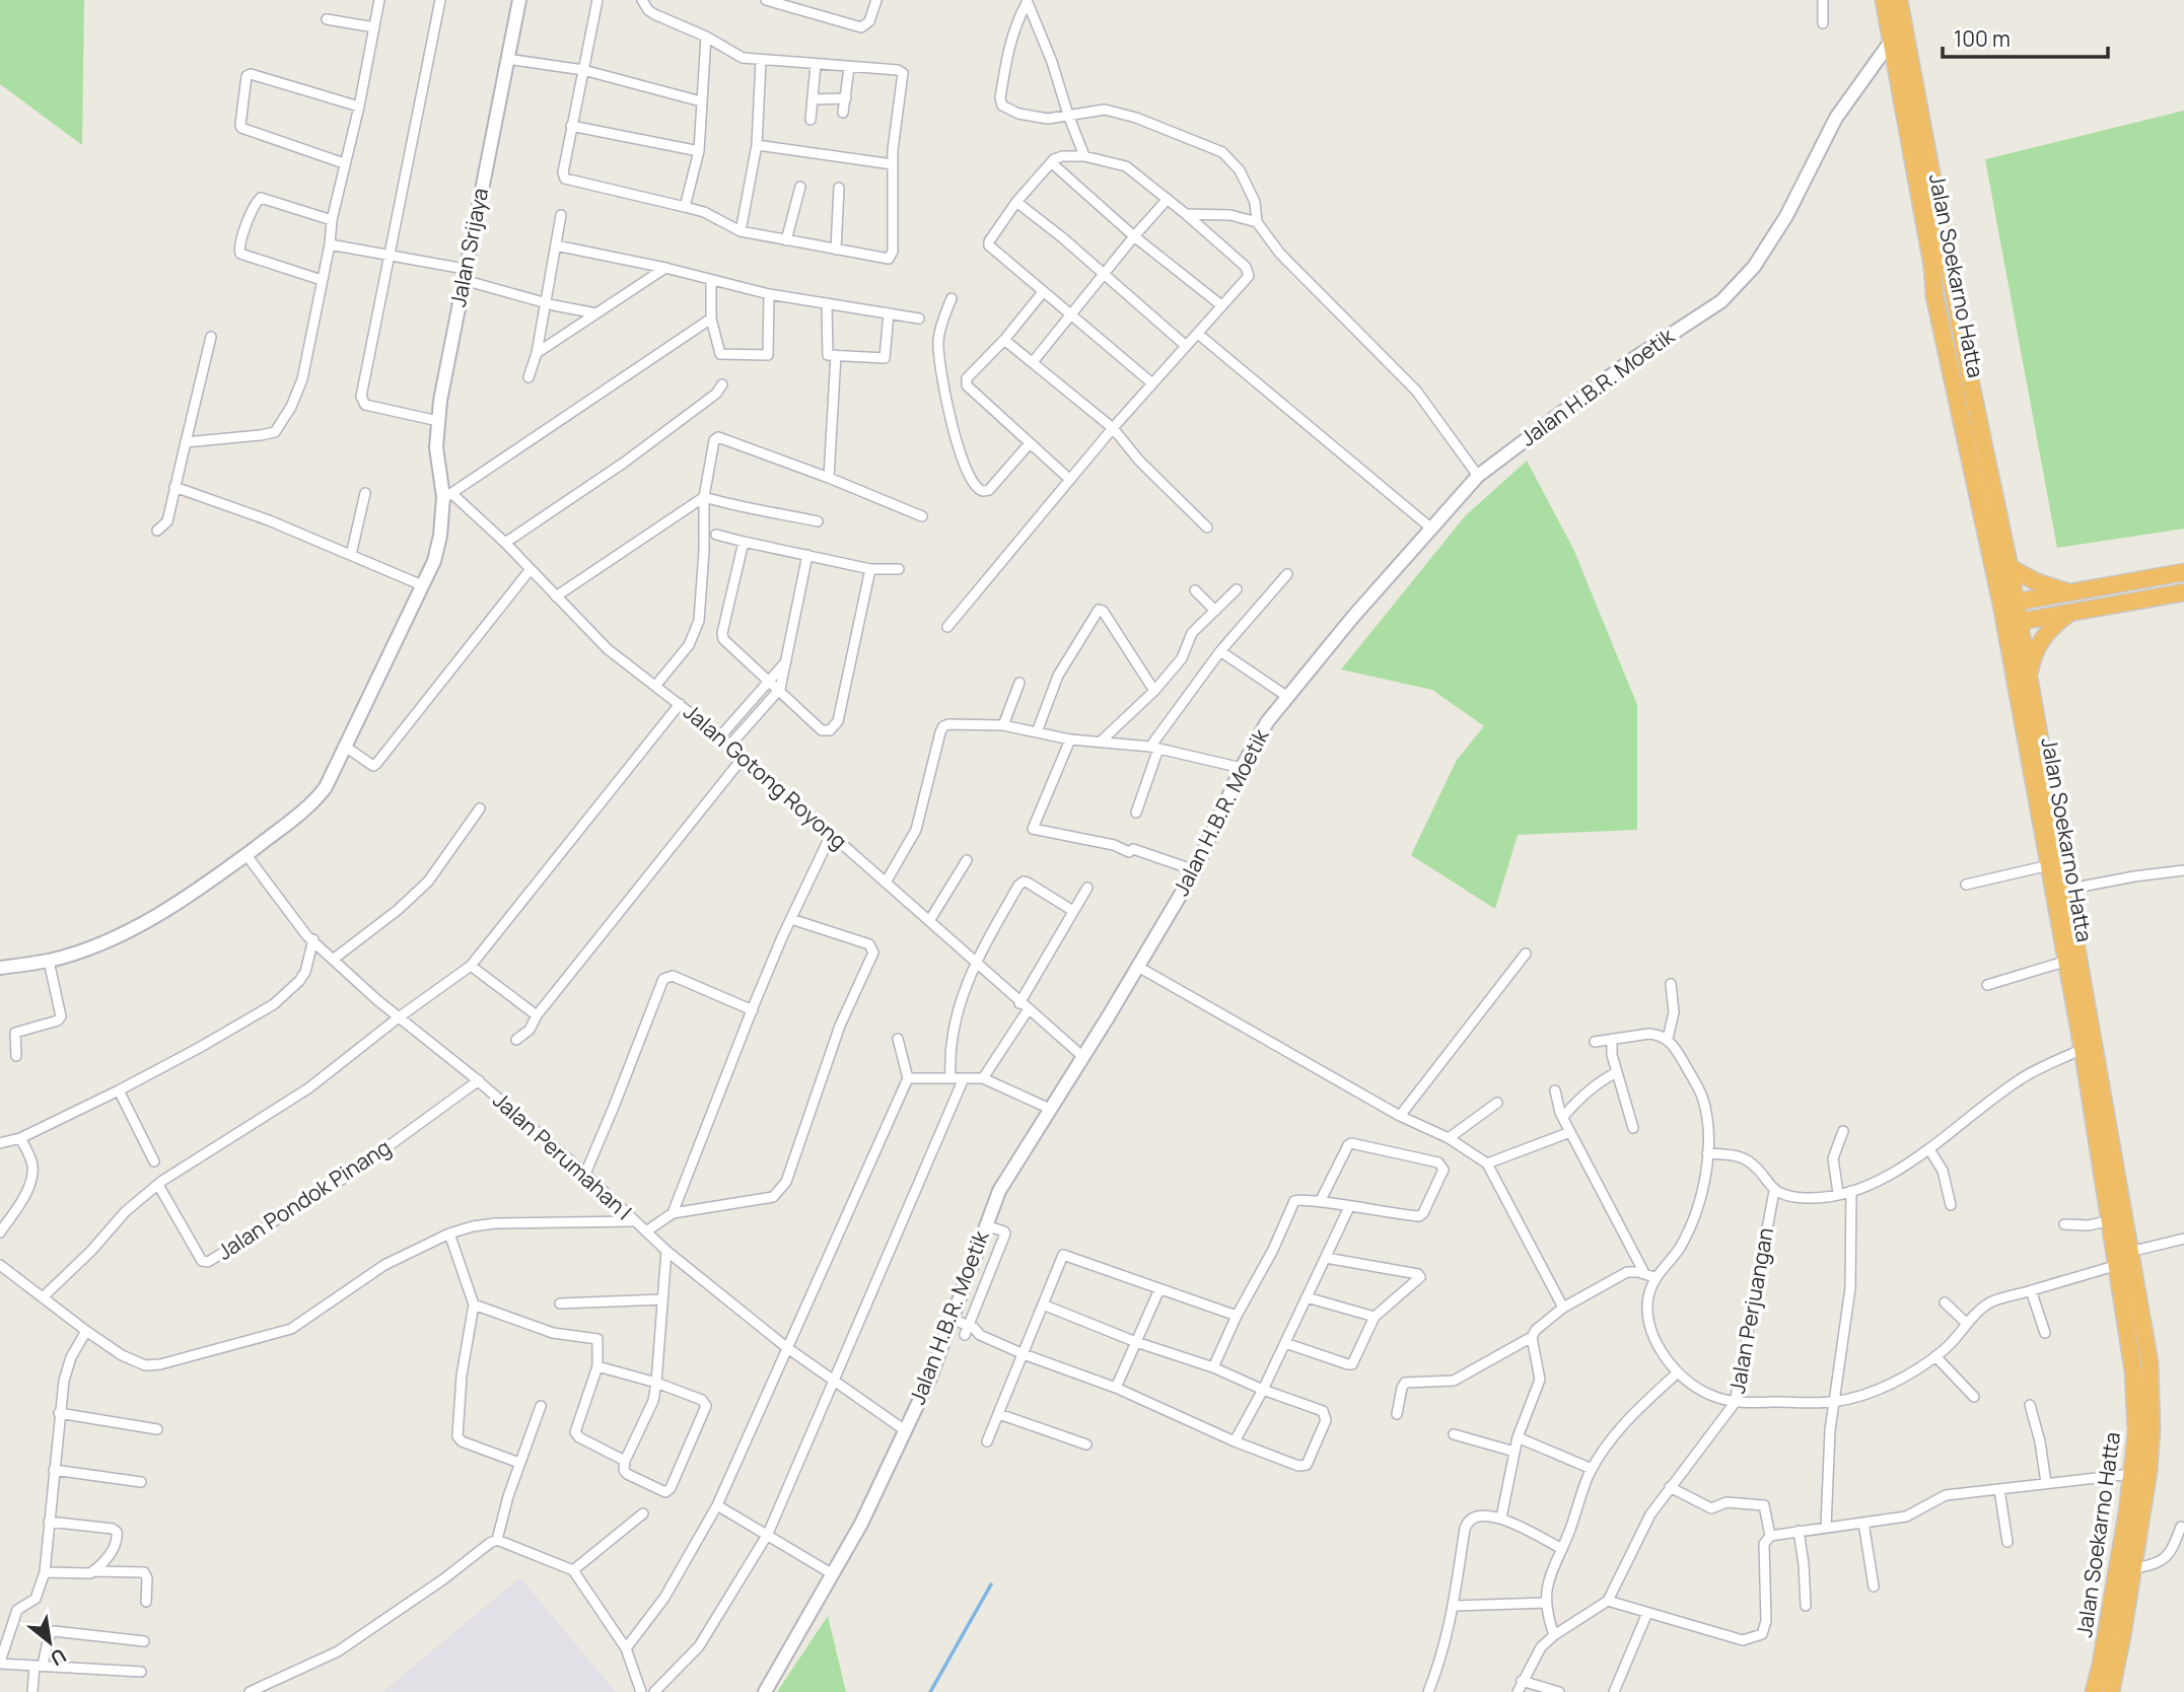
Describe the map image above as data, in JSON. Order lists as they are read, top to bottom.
{
  "streets": {
    "highway": ["Jalan Soekarno Hatta"],
    "street": [
      "Jalan Srijaya",
      "Jalan H.B.R. Moetik",
      "Jalan Gotong Royong",
      "Jalan Perumahan I",
      "Jalan Pondok Pinang",
      "Jalan Perjuangan"
    ]
  },
  "crossings": [
    ["Jalan Srijaya", "Jalan Gotong Royong"],
    ["Jalan Srijaya", "Jalan Perumahan I"],
    ["Jalan Soekarno Hatta", "Jalan H.B.R. Moetik"],
    ["Jalan H.B.R. Moetik", "Jalan Gotong Royong"],
    ["Jalan H.B.R. Moetik", "Jalan Perumahan I"],
    ["Jalan Perumahan I", "Jalan Pondok Pinang"]
  ],
  "scale_bar": "100 m",
  "north": "bottom right"
}
